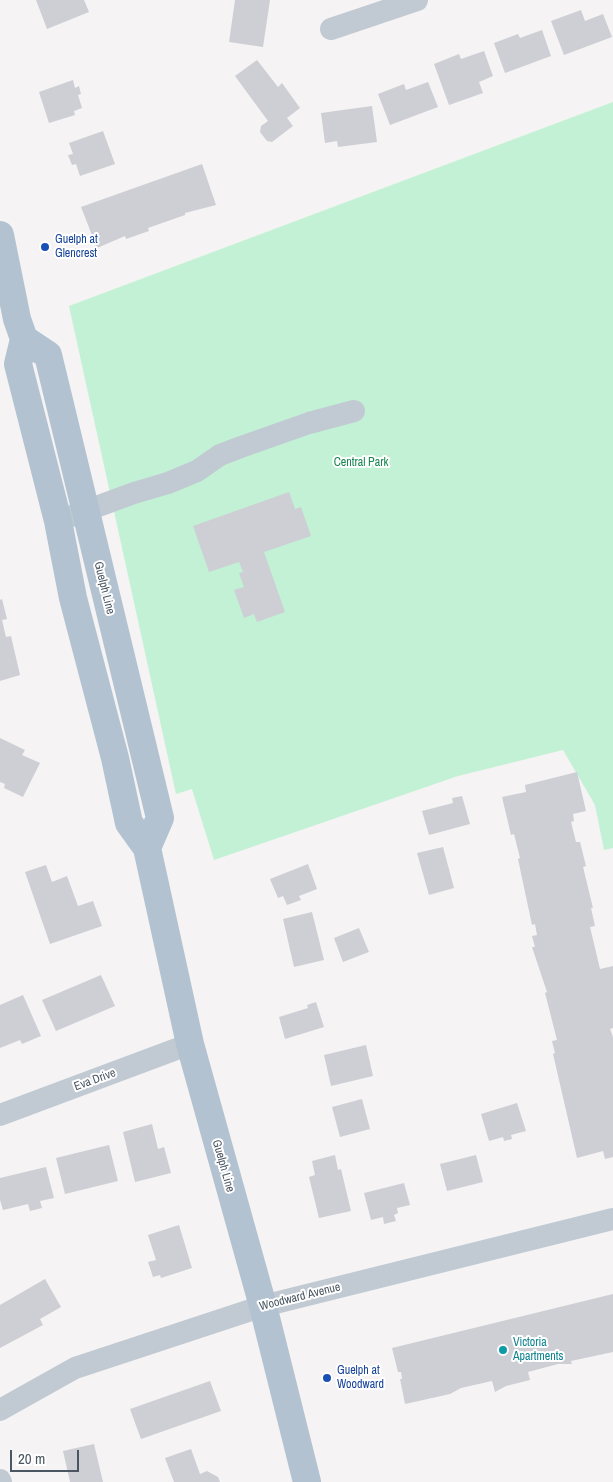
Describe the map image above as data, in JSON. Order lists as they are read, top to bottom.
{
  "streets": {
    "main road": ["Guelph Line"],
    "street": ["Eva Drive", "Woodward Avenue"]
  },
  "crossings": [
    ["Guelph Line", "Eva Drive"],
    ["Guelph Line", "Woodward Avenue"]
  ],
  "parks": ["Central Park"],
  "places": ["Guelph at Glencrest", "Victoria Apartments", "Guelph at Woodward"],
  "scale_bar": "20 m"
}
